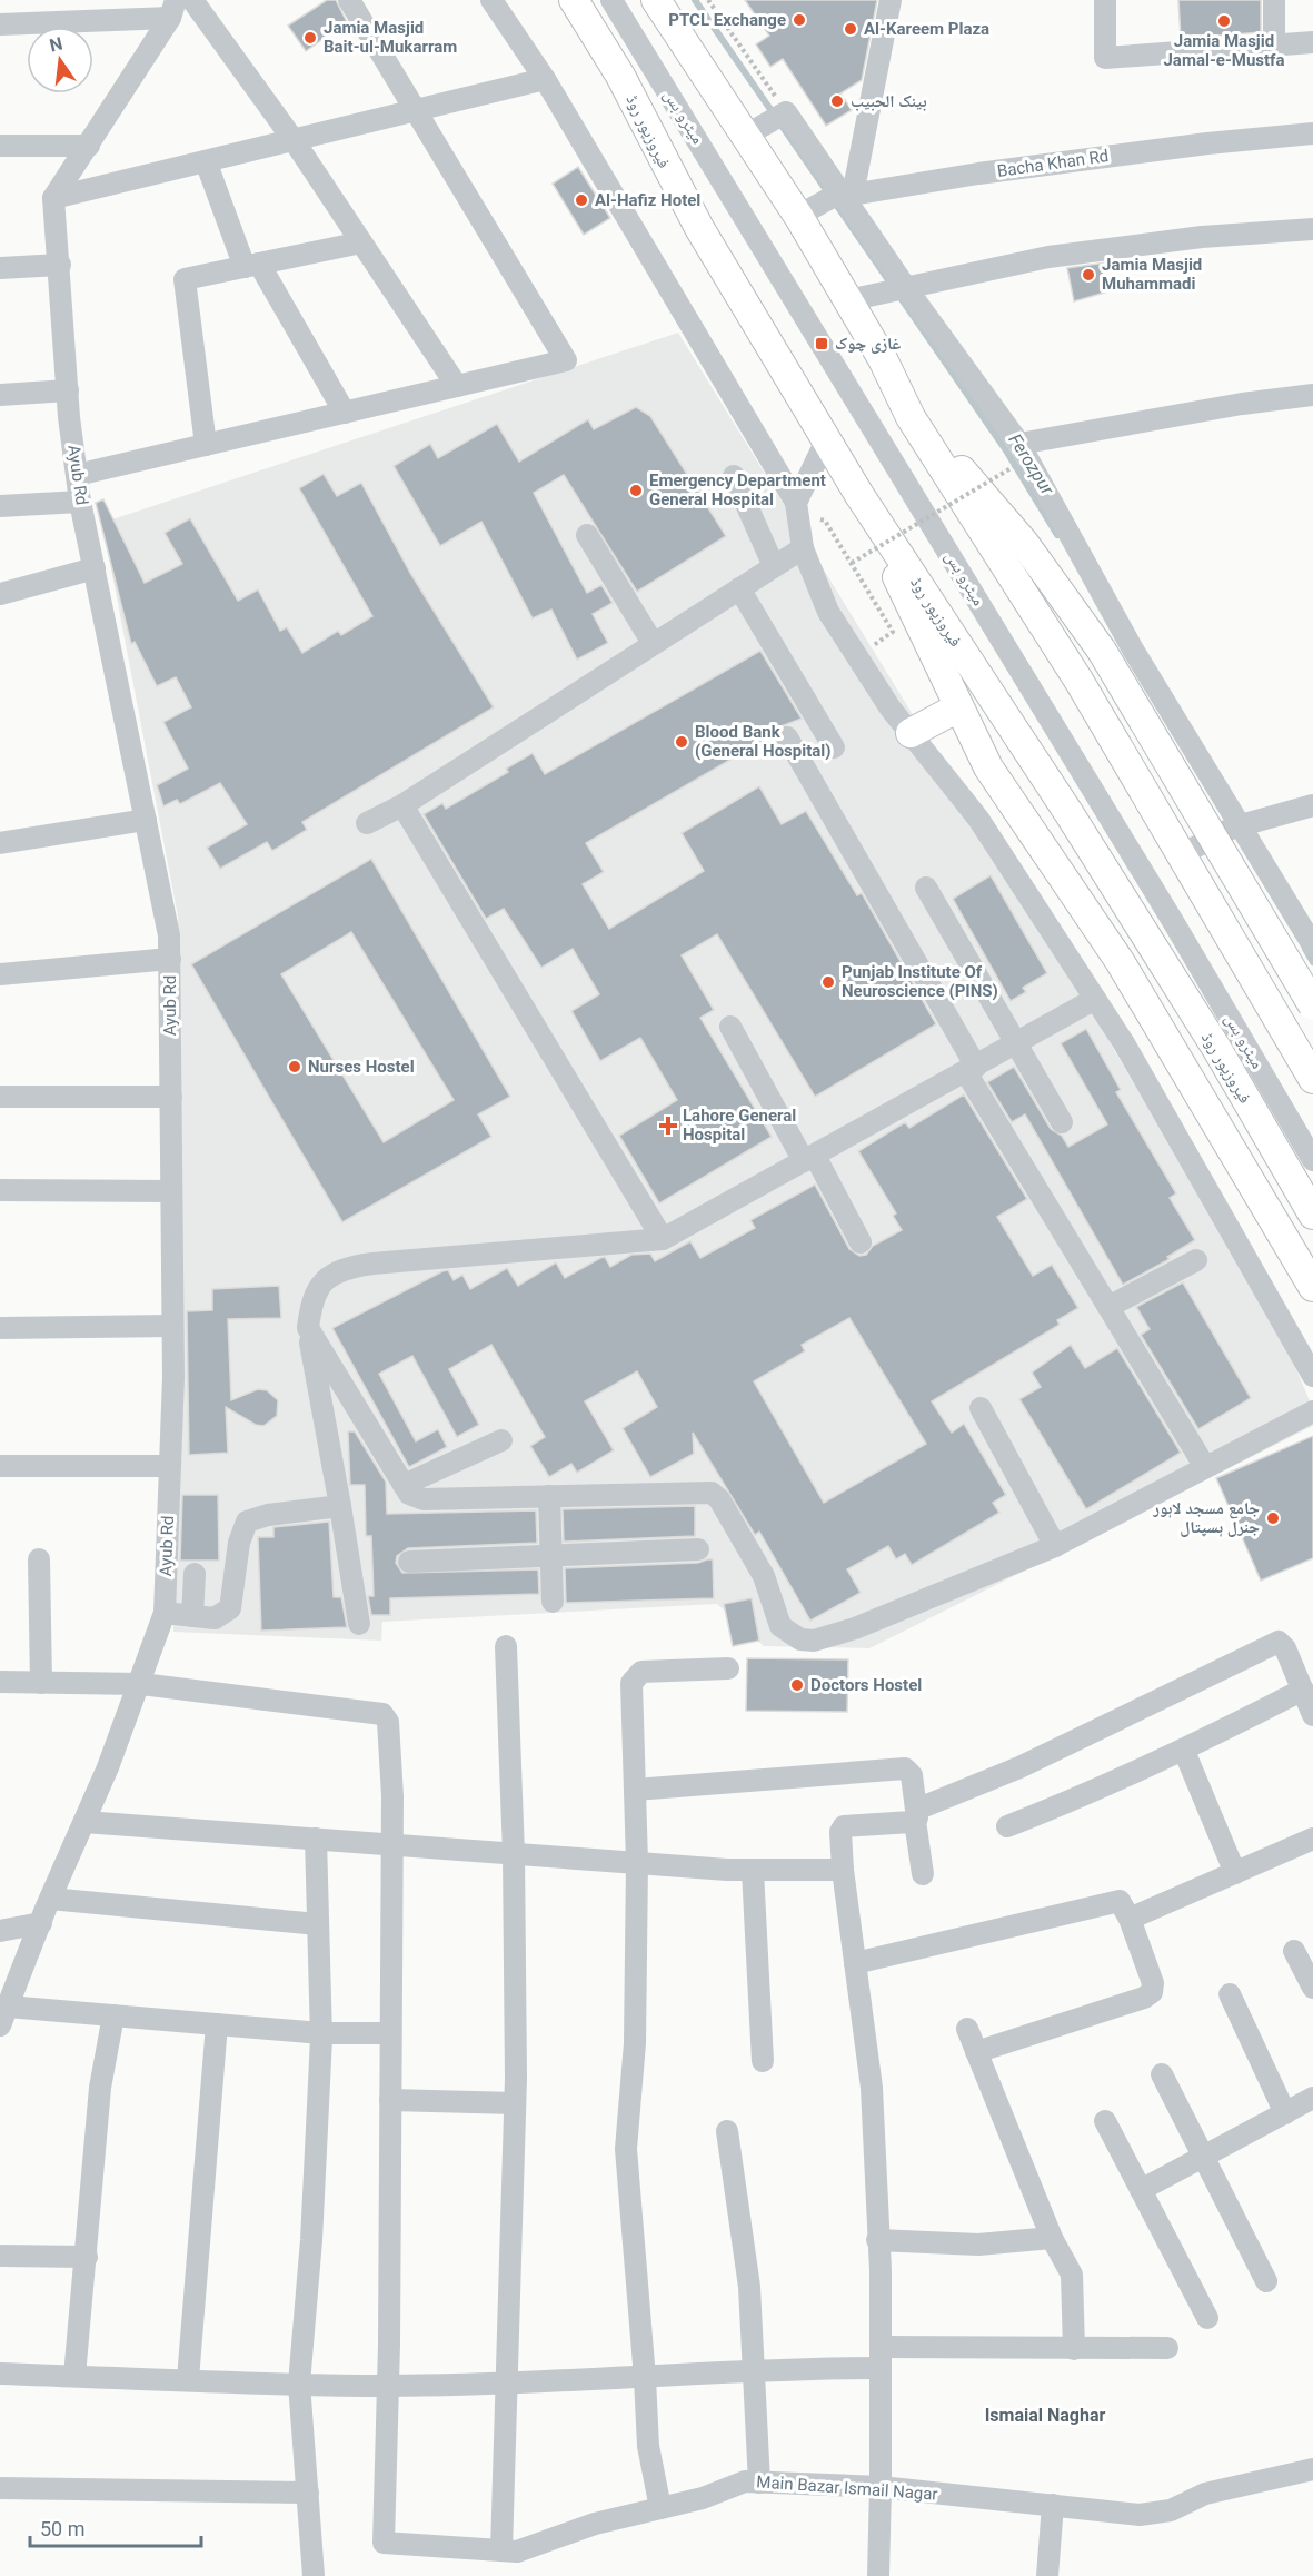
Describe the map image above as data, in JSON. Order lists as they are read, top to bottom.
{
  "streets": {
    "main road": ["فیروزپور روڈ"],
    "street": [
      "میٹرو بس",
      "Bacha Khan Rd",
      "Ayub Rd",
      "Main Bazar Ismail Nagar"
    ]
  },
  "districts": ["Ismaial Naghar"],
  "water": ["Ferozpur"],
  "places": {
    "other": [
      "PTCL Exchange",
      "Jamia Masjid Jamal-e-Mustfa",
      "Al-Kareem Plaza",
      "Jamia Masjid Bait-ul-Mukarram",
      "بينک الحبيب",
      "Al-Hafiz Hotel",
      "Jamia Masjid Muhammadi",
      "Emergency Department General Hospital",
      "Blood Bank (General Hospital)",
      "Punjab Institute Of Neuroscience (PINS)",
      "Nurses Hostel",
      "جامع مسجد لاہور جنرل ہسپتال",
      "Doctors Hostel"
    ],
    "transit": ["غازی چوک"],
    "health": ["Lahore General Hospital"]
  },
  "scale_bar": "50 m",
  "north": "top"
}
